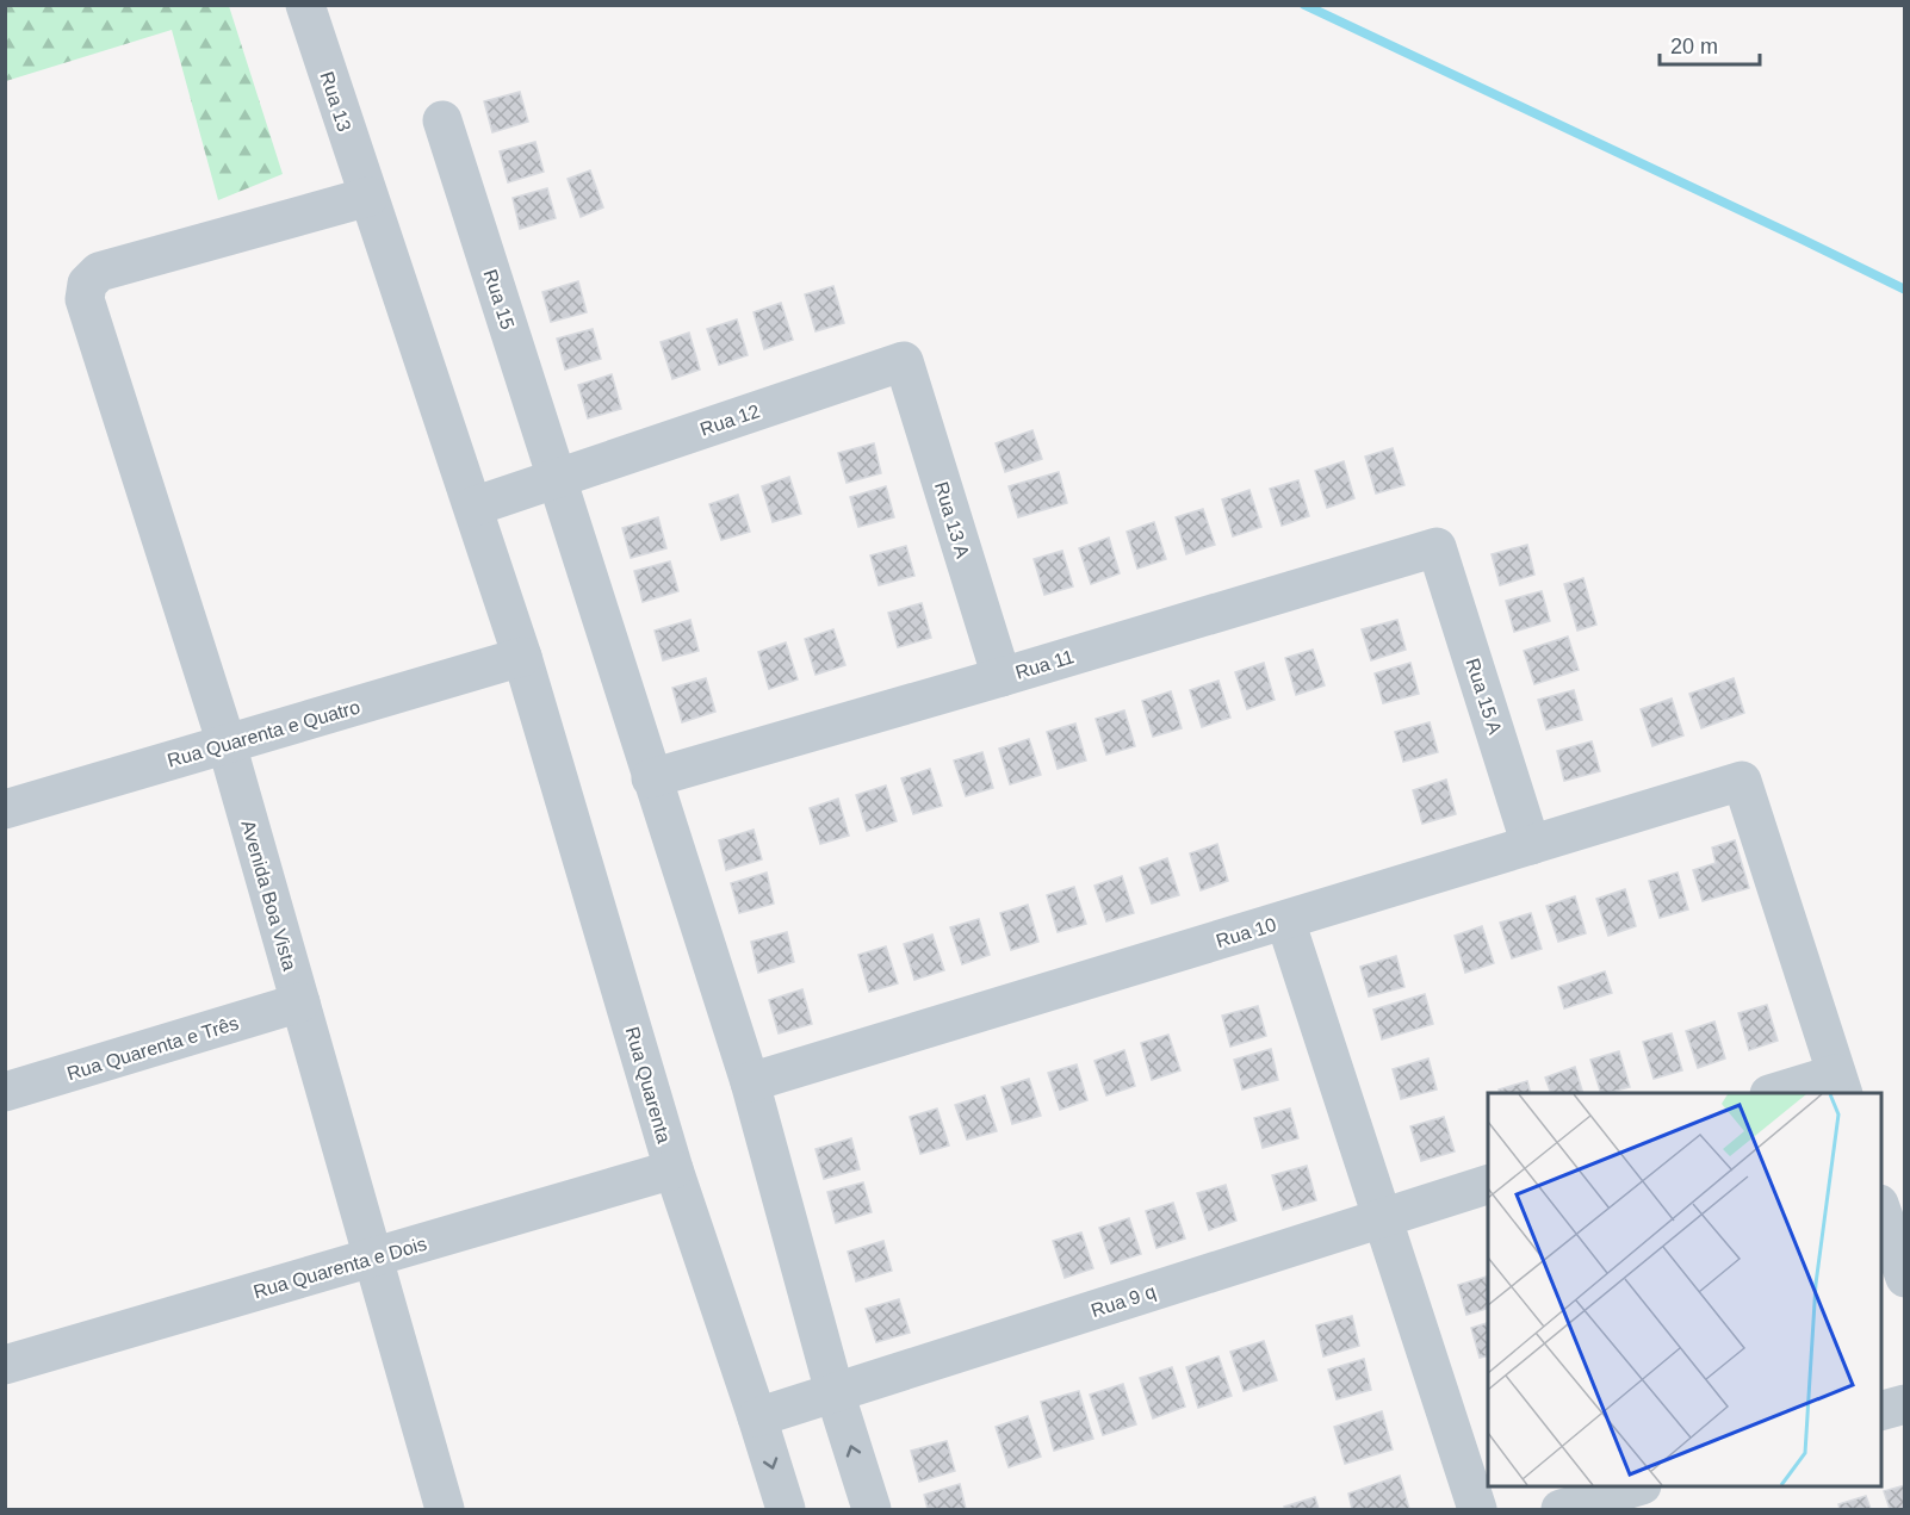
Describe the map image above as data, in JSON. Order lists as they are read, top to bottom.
{
  "streets": {
    "street": [
      "Rua 13",
      "Rua 15",
      "Rua 12",
      "Rua 13 A",
      "Rua 11",
      "Rua 15 A",
      "Rua Quarenta e Quatro",
      "Avenida Boa Vista",
      "Rua 10",
      "Rua Quarenta e Três",
      "Rua Quarenta",
      "Rua Quarenta e Dois",
      "Rua 9 q"
    ]
  },
  "crossings": [
    ["Rua 13", "Rua 12"],
    ["Rua 13", "Avenida Boa Vista"],
    ["Rua 13", "Rua Quarenta"],
    ["Rua 15", "Rua 12"],
    ["Rua 15", "Rua 11"],
    ["Rua 15", "Rua 10"],
    ["Rua 15", "Rua 9 q"],
    ["Rua 12", "Rua 13 A"],
    ["Rua 12", "Rua Quarenta"],
    ["Rua 13 A", "Rua 11"],
    ["Rua 11", "Rua 15 A"],
    ["Rua 15 A", "Rua 10"],
    ["Rua Quarenta e Quatro", "Avenida Boa Vista"],
    ["Rua Quarenta e Quatro", "Rua Quarenta"],
    ["Avenida Boa Vista", "Rua Quarenta e Três"],
    ["Avenida Boa Vista", "Rua Quarenta e Dois"],
    ["Rua Quarenta", "Rua Quarenta e Dois"],
    ["Rua Quarenta", "Rua 9 q"]
  ],
  "scale_bar": "20 m"
}
